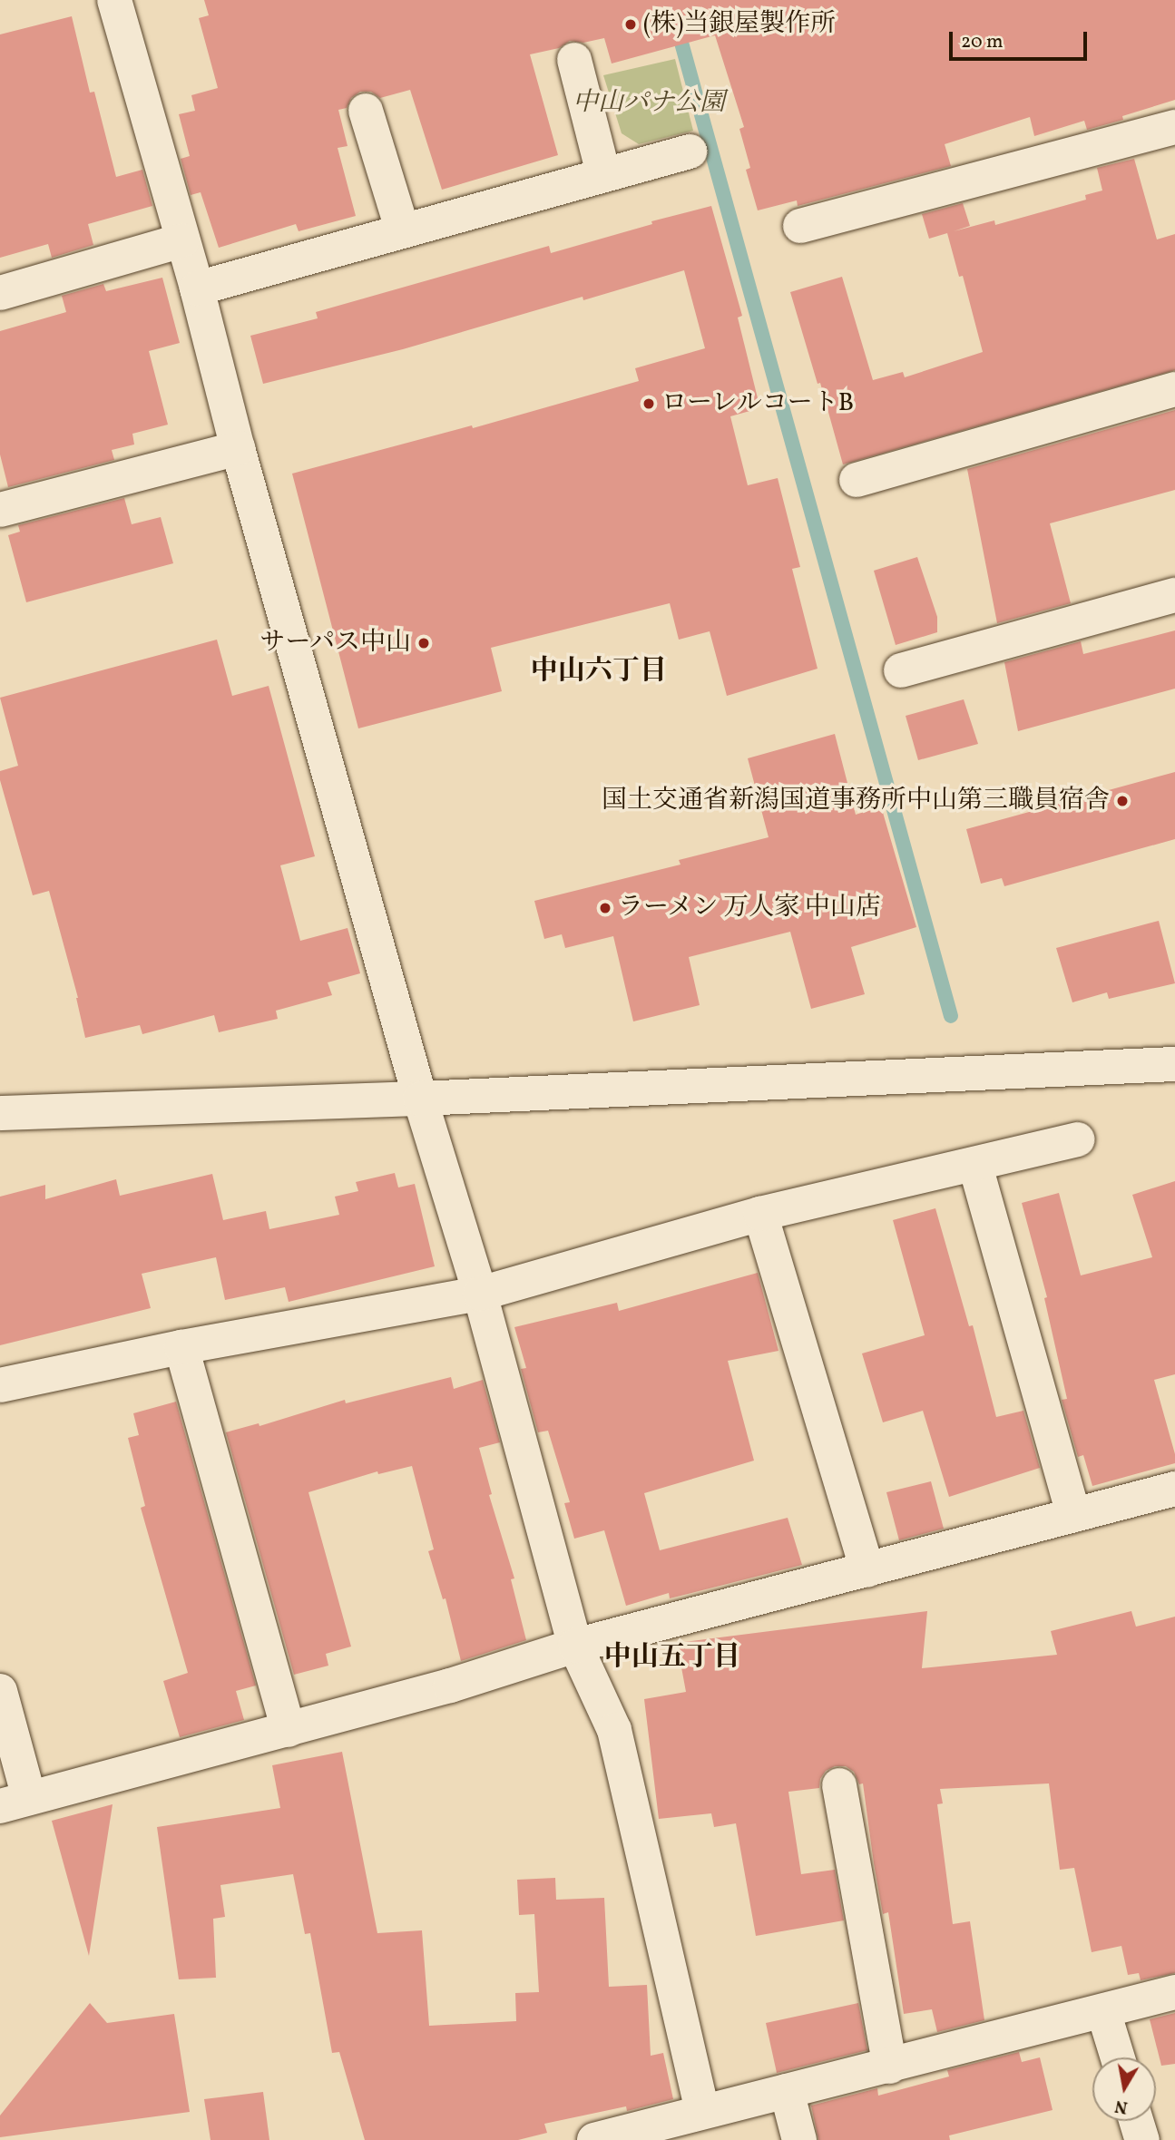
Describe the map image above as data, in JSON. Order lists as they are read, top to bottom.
{
  "districts": ["中山六丁目", "中山五丁目"],
  "parks": ["中山パナ公園"],
  "places": [
    "(株)当銀屋製作所",
    "ローレルコートB",
    "サーパス中山",
    "国土交通省新潟国道事務所中山第三職員宿舎",
    "ラーメン 万人家 中山店"
  ],
  "scale_bar": "20 m",
  "north": "bottom"
}
